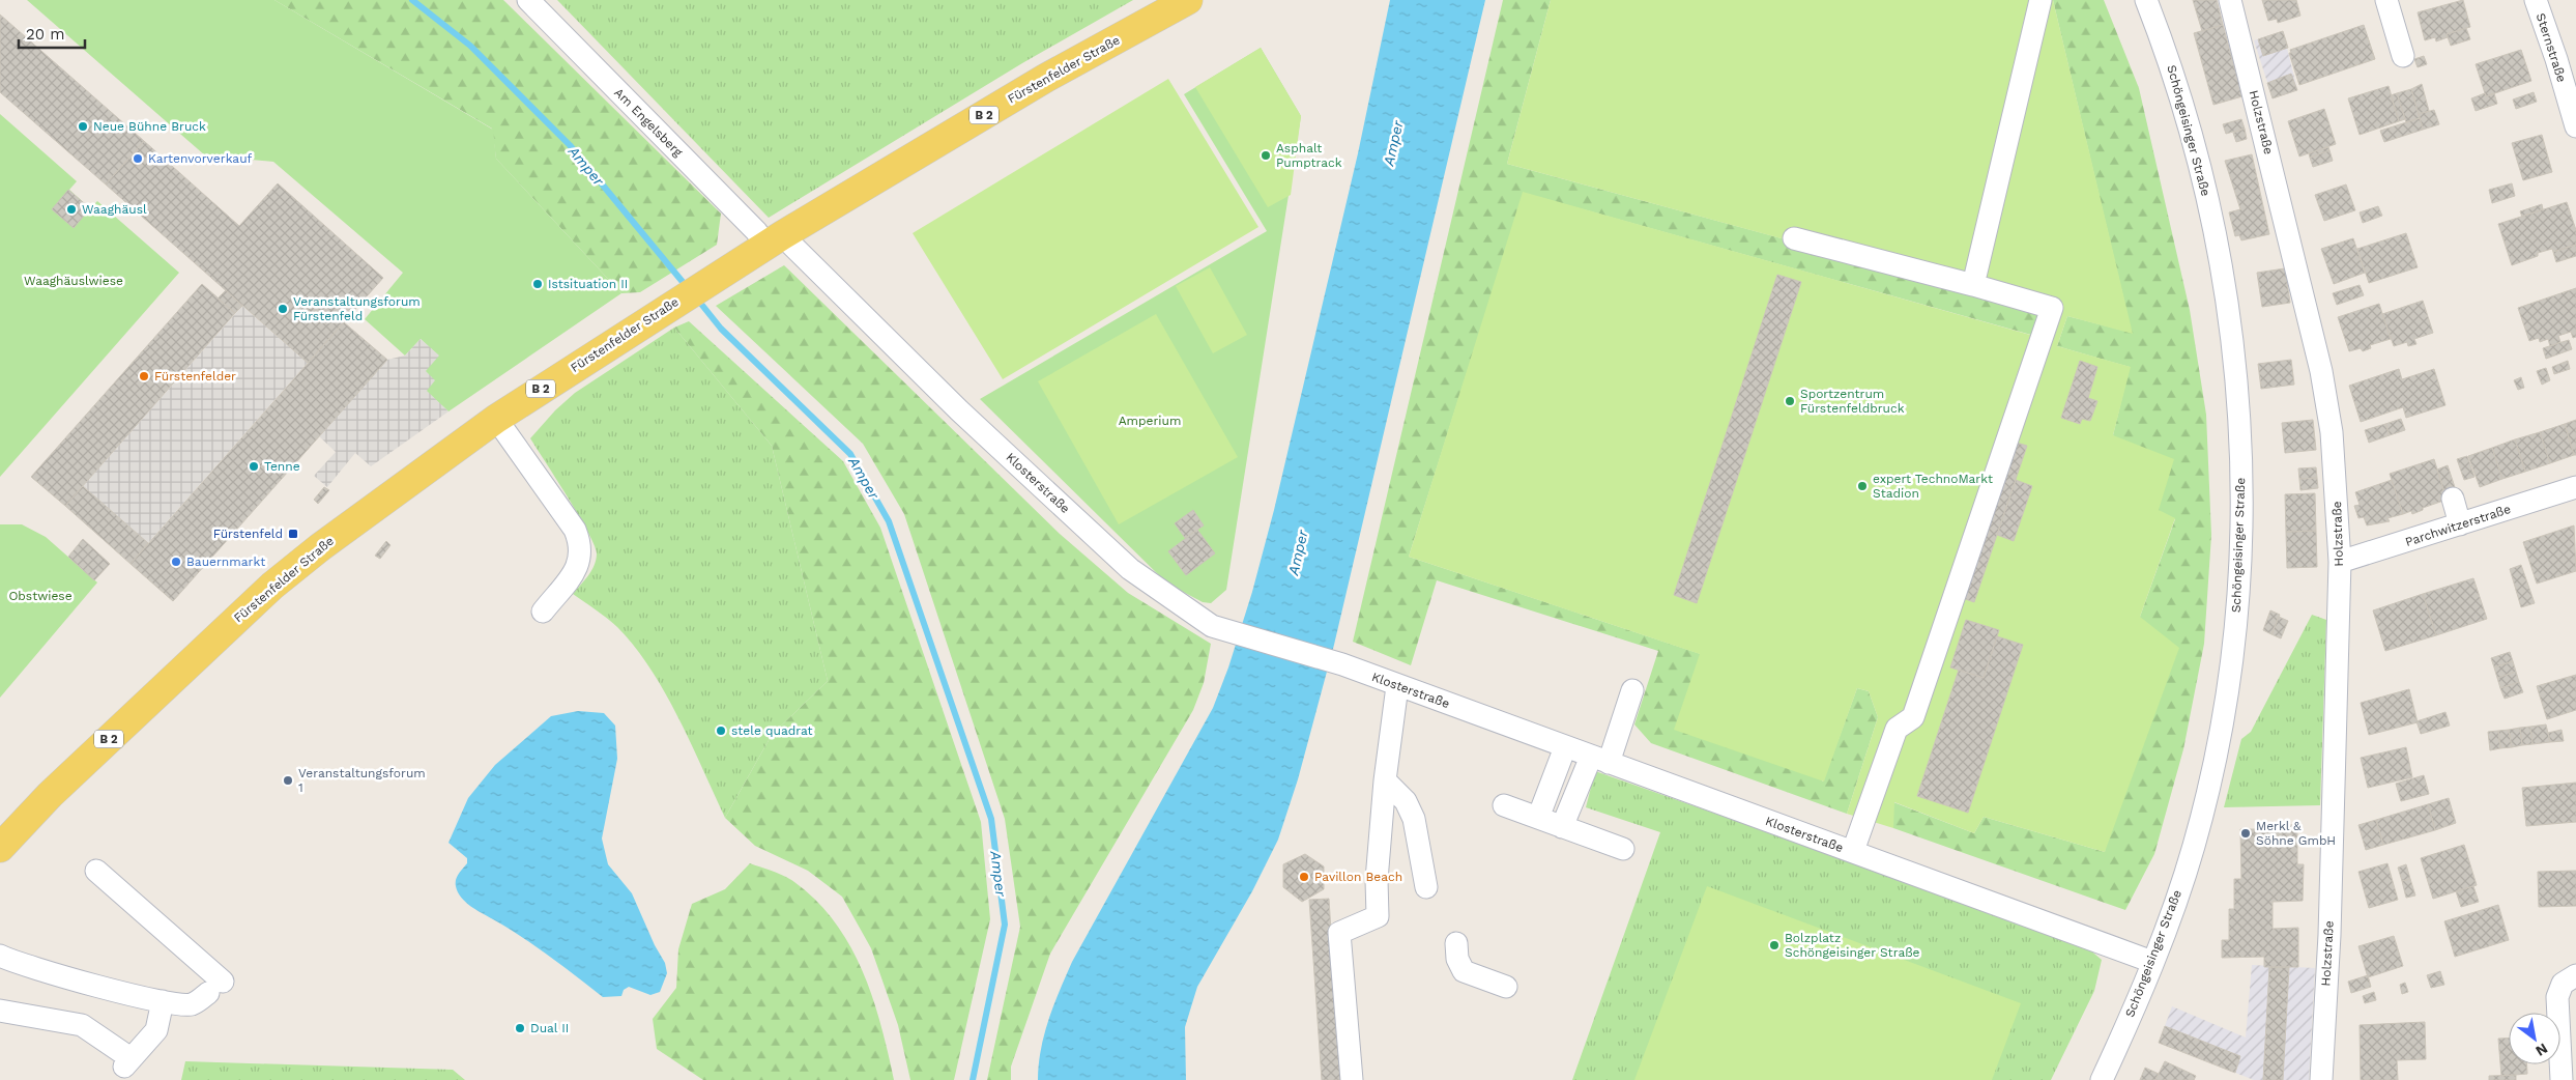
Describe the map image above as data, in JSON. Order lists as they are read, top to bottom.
{
  "streets": {
    "main road": ["Fürstenfelder Straße", "B 2"],
    "street": [
      "Sternstraße",
      "Am Engelsberg",
      "Holzstraße",
      "Schöngeisinger Straße",
      "Klosterstraße",
      "Parchwitzerstraße"
    ]
  },
  "crossings": [
    ["Fürstenfelder Straße", "Am Engelsberg"],
    ["Fürstenfelder Straße", "Klosterstraße"],
    ["Am Engelsberg", "Klosterstraße"],
    ["Holzstraße", "Parchwitzerstraße"],
    ["Schöngeisinger Straße", "Klosterstraße"]
  ],
  "water": ["Amper"],
  "parks": ["Waaghäuslwiese", "Amperium", "Obstwiese"],
  "places": {
    "other": [
      "Neue Bühne Bruck",
      "Asphalt Pumptrack",
      "Kartenvorverkauf",
      "Waaghäusl",
      "Istsituation II",
      "Veranstaltungsforum Fürstenfeld",
      "Fürstenfelder",
      "Sportzentrum Fürstenfeldbruck",
      "Tenne",
      "expert TechnoMarkt Stadion",
      "Bauernmarkt",
      "stele quadrat",
      "Veranstaltungsforum 1",
      "Merkl & Söhne GmbH",
      "Pavillon Beach",
      "Bolzplatz Schöngeisinger Straße",
      "Dual II"
    ],
    "transit": ["Fürstenfeld"]
  },
  "scale_bar": "20 m",
  "north": "bottom right"
}
